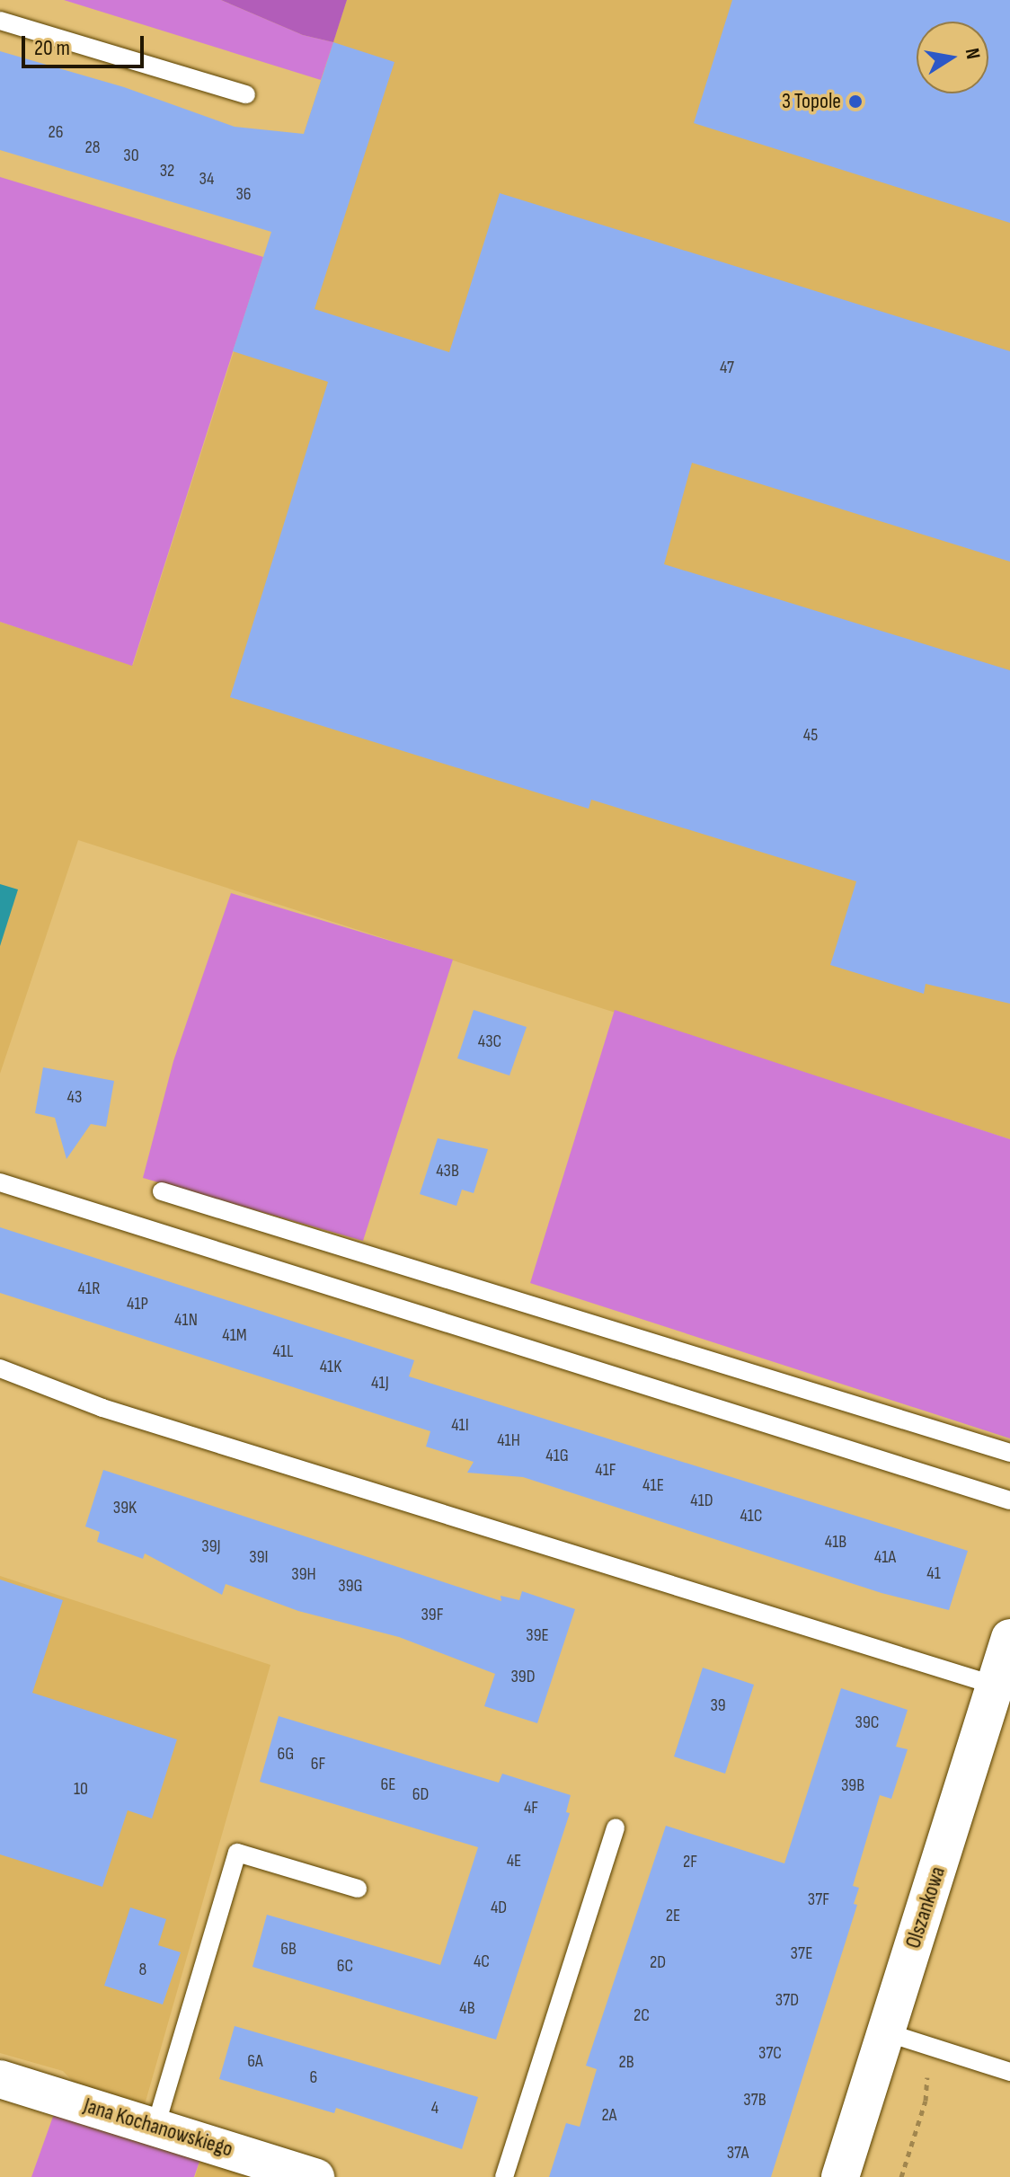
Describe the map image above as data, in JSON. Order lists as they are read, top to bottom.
{
  "streets": {
    "street": ["Olszankowa", "Jana Kochanowskiego"]
  },
  "places": ["3 Topole"],
  "house_numbers": [
    "26",
    "28",
    "30",
    "32",
    "34",
    "36",
    "47",
    "45",
    "43C",
    "43",
    "43B",
    "41R",
    "41P",
    "41N",
    "41M",
    "41L",
    "41K",
    "41J",
    "41I",
    "41H",
    "41G",
    "41F",
    "41E",
    "41D",
    "39K",
    "41C",
    "41B",
    "39J",
    "39I",
    "41A",
    "41",
    "39H",
    "39G",
    "39F",
    "39E",
    "39D",
    "39",
    "39C",
    "6G",
    "6F",
    "6E",
    "39B",
    "10",
    "6D",
    "4F",
    "4E",
    "2F",
    "37F",
    "4D",
    "2E",
    "6B",
    "37E",
    "4C",
    "2D",
    "6C",
    "8",
    "37D",
    "4B",
    "2C",
    "37C",
    "6A",
    "2B",
    "6",
    "37B",
    "4",
    "2A",
    "37A"
  ],
  "scale_bar": "20 m",
  "north": "right"
}
